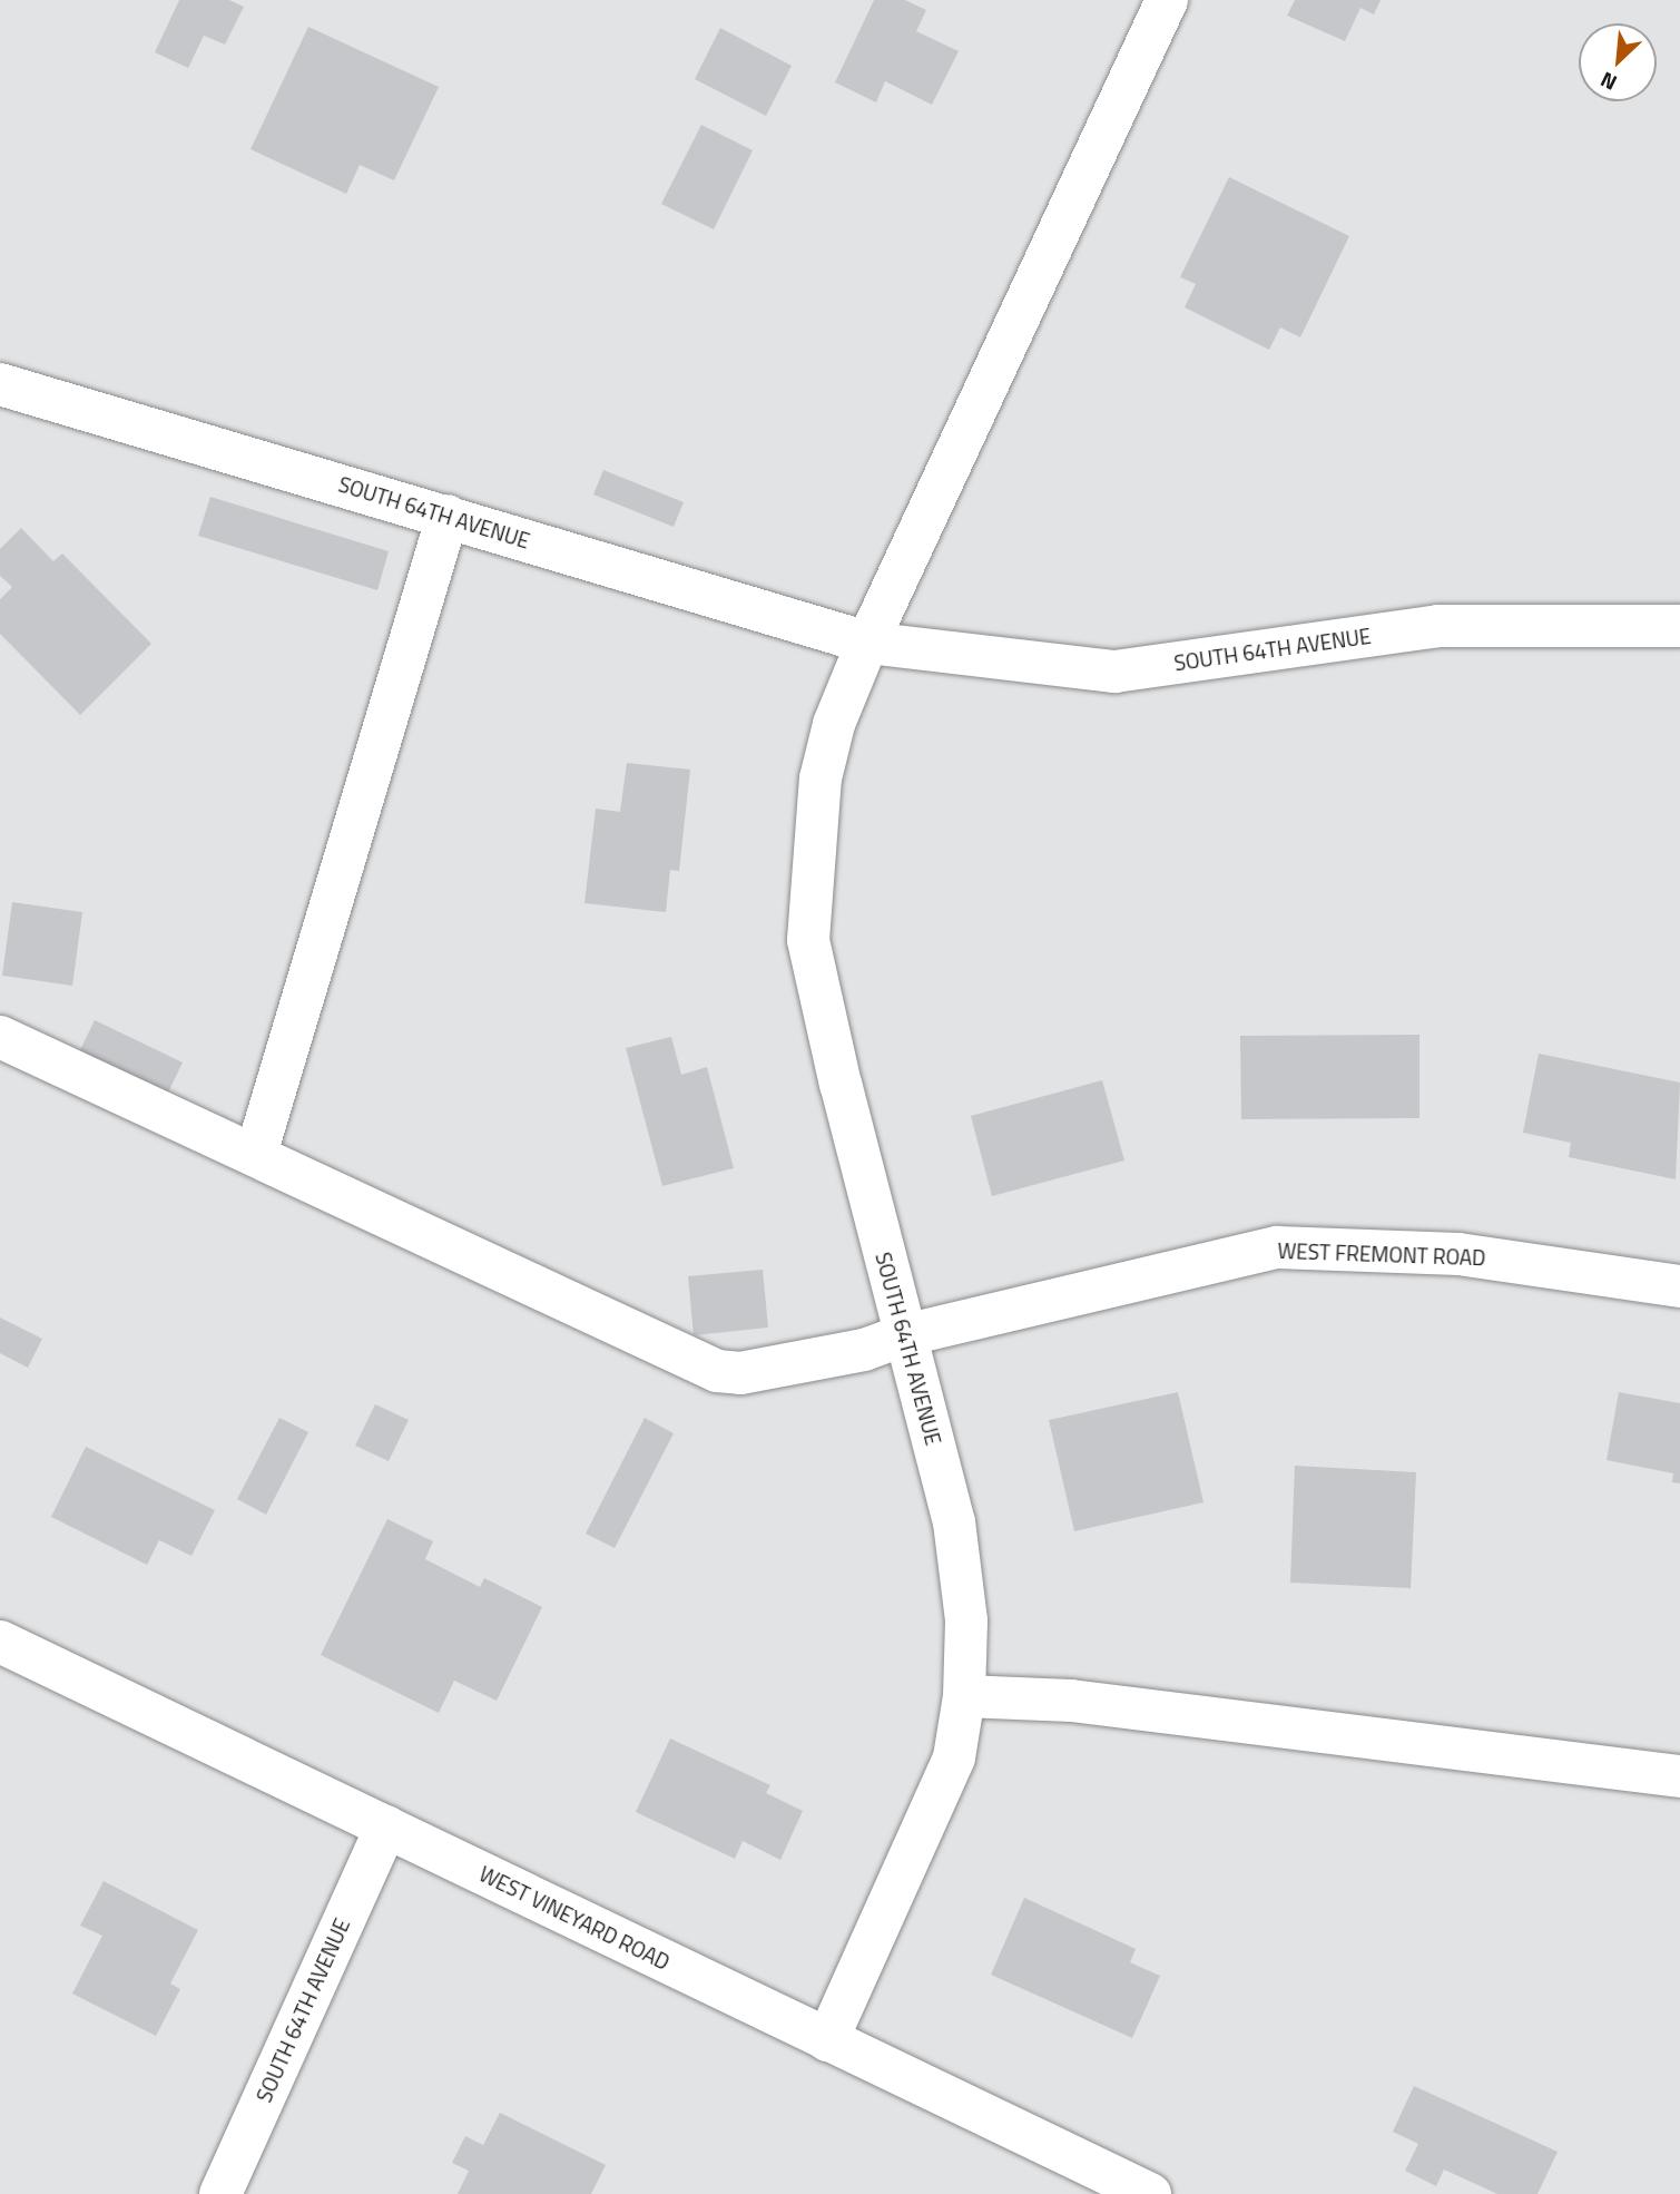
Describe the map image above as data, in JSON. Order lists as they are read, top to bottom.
{
  "streets": {
    "street": ["SOUTH 64TH AVENUE", "WEST FREMONT ROAD", "WEST VINEYARD ROAD"]
  },
  "crossings": [
    ["SOUTH 64TH AVENUE", "WEST FREMONT ROAD"],
    ["SOUTH 64TH AVENUE", "WEST VINEYARD ROAD"]
  ],
  "north": "bottom left"
}
